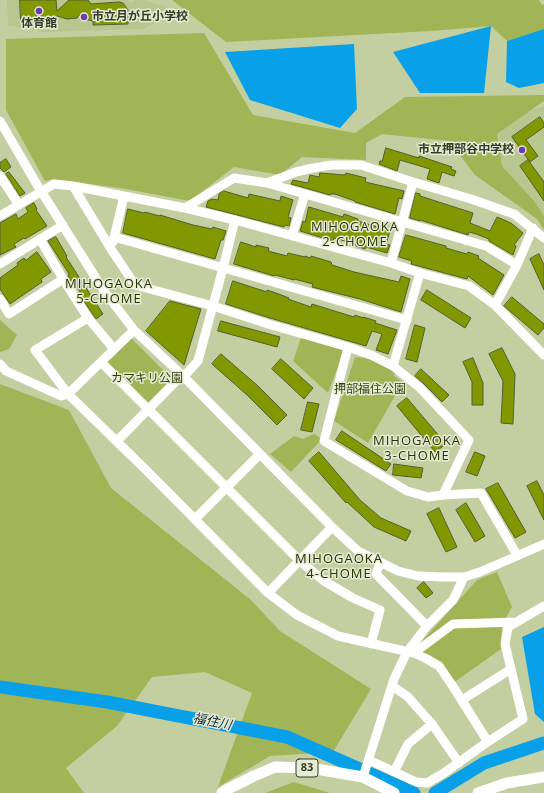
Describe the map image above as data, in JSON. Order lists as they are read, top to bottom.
{
  "streets": {
    "main road": ["83"]
  },
  "districts": [
    "MIHOGAOKA 2-CHOME",
    "MIHOGAOKA 5-CHOME",
    "MIHOGAOKA 3-CHOME",
    "MIHOGAOKA 4-CHOME"
  ],
  "water": ["福住川"],
  "parks": ["カマキリ公園", "押部福住公園"],
  "places": ["体育館", "市立月が丘小学校", "市立押部谷中学校"]
}
